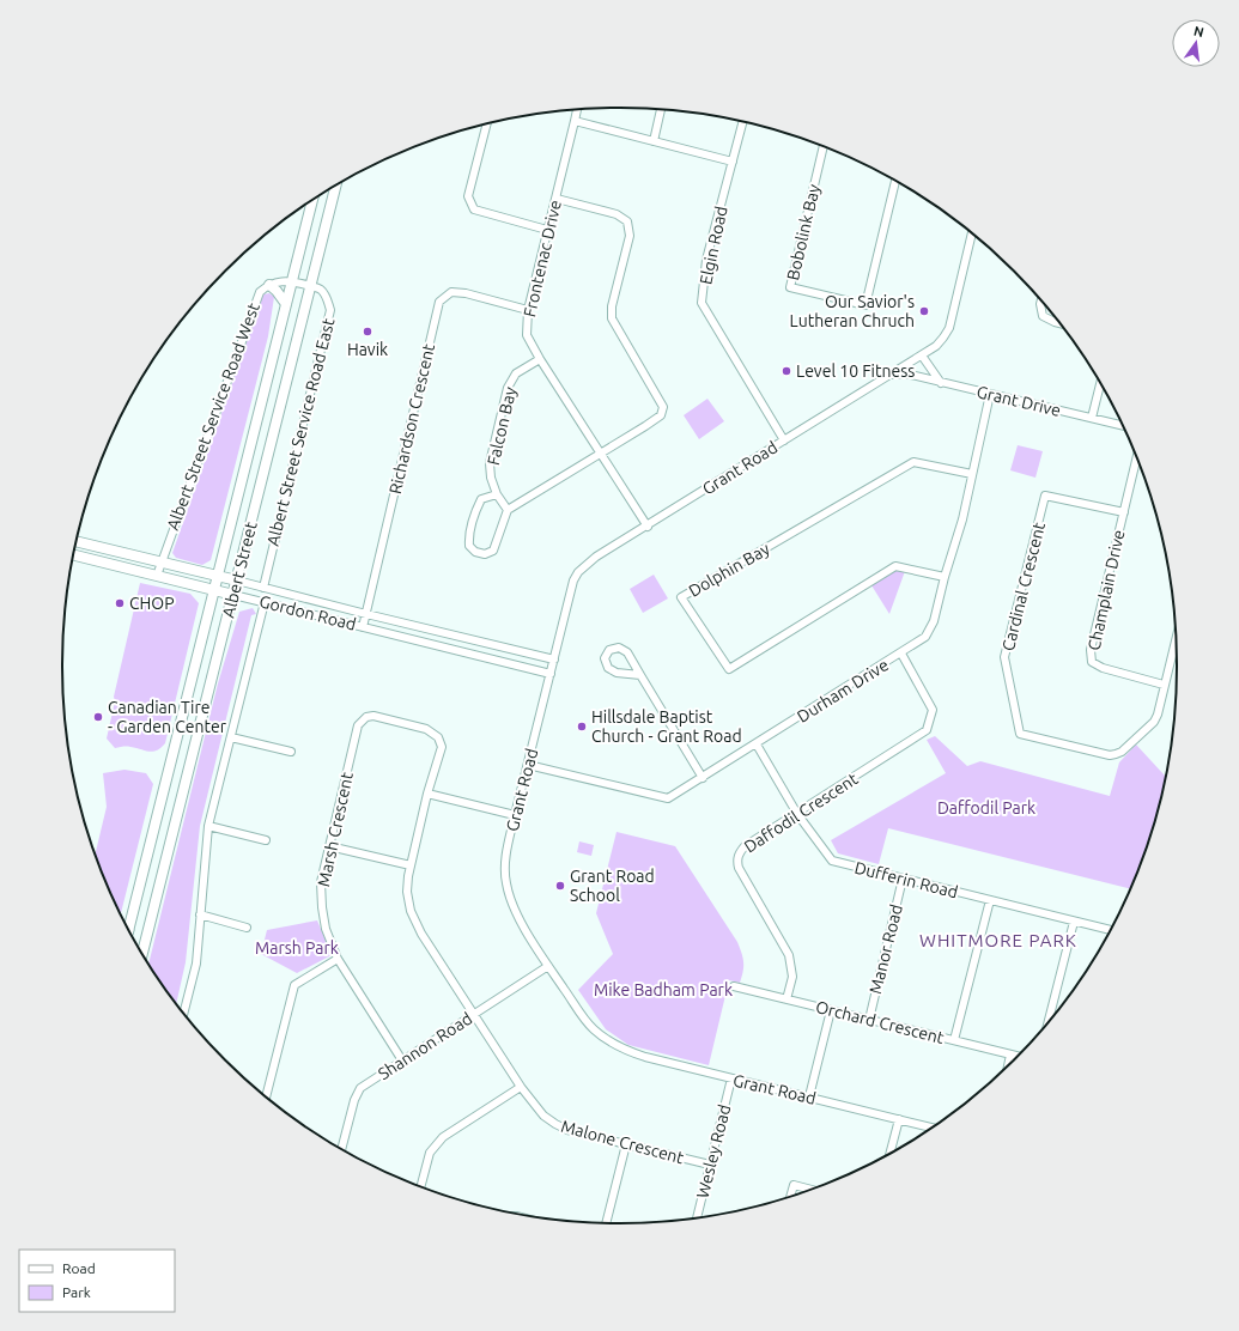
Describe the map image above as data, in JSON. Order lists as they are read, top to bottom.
{
  "streets": {
    "main road": ["Albert Street", "Gordon Road"],
    "street": [
      "Bobolink Bay",
      "Elgin Road",
      "Frontenac Drive",
      "Grant Drive",
      "Albert Street Service Road West",
      "Richardson Crescent",
      "Falcon Bay",
      "Albert Street Service Road East",
      "Grant Road",
      "Dolphin Bay",
      "Cardinal Crescent",
      "Champlain Drive",
      "Durham Drive",
      "Daffodil Crescent",
      "Marsh Crescent",
      "Dufferin Road",
      "Manor Road",
      "Orchard Crescent",
      "Shannon Road",
      "Malone Crescent",
      "Wesley Road"
    ]
  },
  "crossings": [
    ["Elgin Road", "Grant Road"],
    ["Frontenac Drive", "Richardson Crescent"],
    ["Frontenac Drive", "Falcon Bay"],
    ["Frontenac Drive", "Grant Road"],
    ["Grant Drive", "Grant Road"],
    ["Grant Drive", "Durham Drive"],
    ["Albert Street Service Road West", "Albert Street"],
    ["Albert Street Service Road West", "Gordon Road"],
    ["Richardson Crescent", "Gordon Road"],
    ["Albert Street Service Road East", "Albert Street"],
    ["Albert Street Service Road East", "Gordon Road"],
    ["Grant Road", "Gordon Road"],
    ["Grant Road", "Durham Drive"],
    ["Grant Road", "Shannon Road"],
    ["Grant Road", "Wesley Road"],
    ["Albert Street", "Gordon Road"],
    ["Dolphin Bay", "Durham Drive"],
    ["Cardinal Crescent", "Champlain Drive"],
    ["Durham Drive", "Daffodil Crescent"],
    ["Durham Drive", "Dufferin Road"],
    ["Daffodil Crescent", "Dufferin Road"],
    ["Daffodil Crescent", "Orchard Crescent"],
    ["Marsh Crescent", "Shannon Road"],
    ["Marsh Crescent", "Malone Crescent"],
    ["Dufferin Road", "Manor Road"],
    ["Manor Road", "Orchard Crescent"],
    ["Shannon Road", "Malone Crescent"],
    ["Malone Crescent", "Wesley Road"]
  ],
  "districts": ["WHITMORE PARK"],
  "parks": ["Daffodil Park", "Marsh Park", "Mike Badham Park"],
  "places": [
    "Our Savior's Lutheran Chruch",
    "Havik",
    "Level 10 Fitness",
    "CHOP",
    "Canadian Tire - Garden Center",
    "Hillsdale Baptist Church - Grant Road",
    "Grant Road School"
  ],
  "legend": ["Road", "Park"],
  "north": "top"
}
